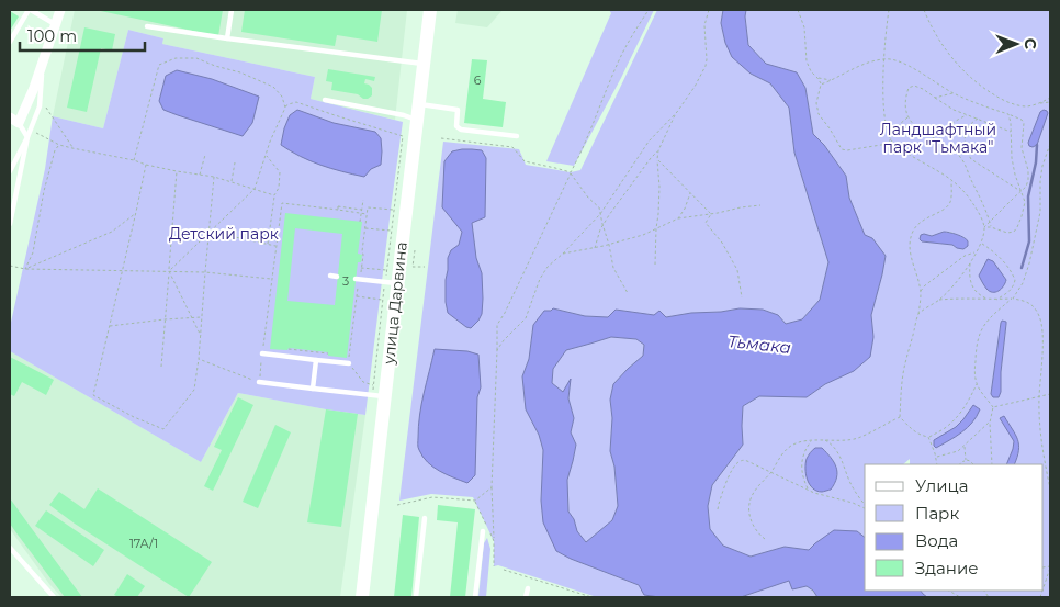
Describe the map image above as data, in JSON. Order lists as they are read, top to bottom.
{
  "streets": {
    "main road": ["улица Дарвина"]
  },
  "water": ["Тьмака"],
  "parks": ["Ландшафтный парк \"Тьмака\"", "Детский парк"],
  "house_numbers": ["6", "3", "17А/1"],
  "legend": [
    "Улица",
    "Парк",
    "Вода",
    "Здание"
  ],
  "scale_bar": "100 m",
  "north": "right"
}
